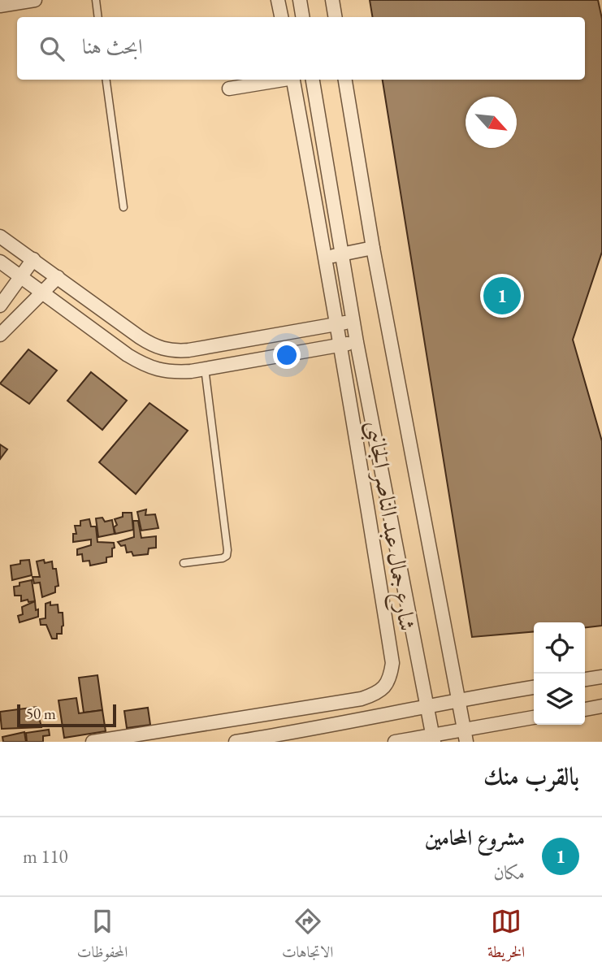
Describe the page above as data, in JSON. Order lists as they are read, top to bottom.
{
  "streets": {
    "street": ["شارع جمال عبد الناصر الجانبى"]
  },
  "scale_bar": "50 m",
  "north": "bottom right",
  "page": {
    "search": "ابحث هنا",
    "pins": "1",
    "scale": "50 m",
    "heading": "بالقرب منك",
    "list": [
      {
        "mark": "1",
        "name": "مشروع المحامين",
        "note": "مكان",
        "value": "110 m"
      }
    ],
    "nav": ["الخريطة", "الاتجاهات", "المحفوظات"]
  }
}
